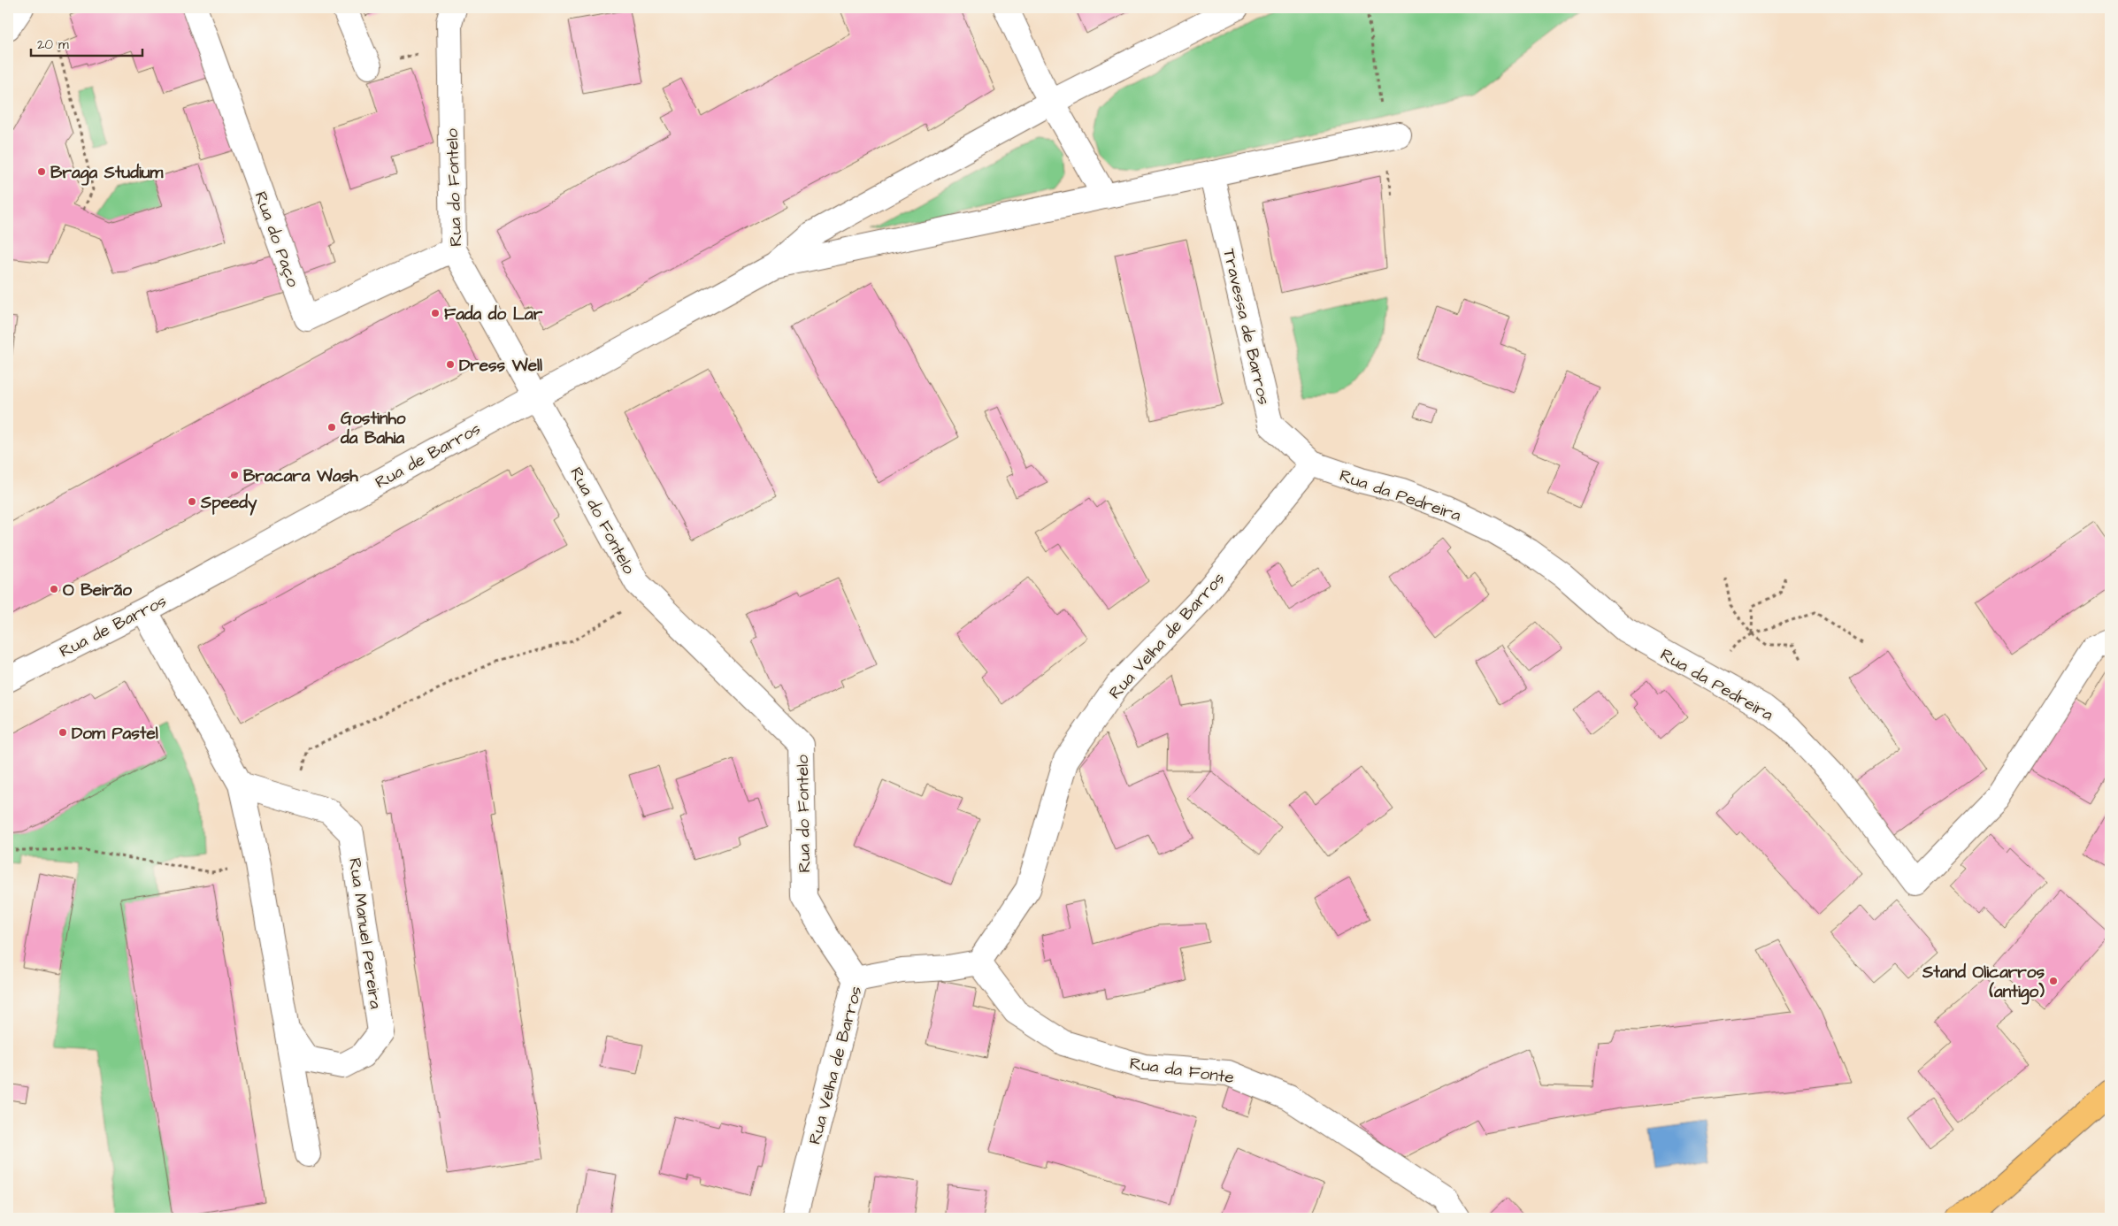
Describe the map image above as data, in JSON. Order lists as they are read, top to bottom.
{
  "streets": {
    "street": [
      "Rua do Fontelo",
      "Rua do Paço",
      "Travessa de Barros",
      "Rua de Barros",
      "Rua da Pedreira",
      "Rua Velha de Barros",
      "Rua Manuel Pereira",
      "Rua da Fonte"
    ]
  },
  "crossings": [
    ["Rua do Fontelo", "Rua do Paço"],
    ["Rua do Fontelo", "Rua de Barros"],
    ["Rua do Fontelo", "Rua Velha de Barros"],
    ["Travessa de Barros", "Rua da Pedreira"],
    ["Travessa de Barros", "Rua Velha de Barros"],
    ["Rua de Barros", "Rua Manuel Pereira"],
    ["Rua da Pedreira", "Rua Velha de Barros"],
    ["Rua Velha de Barros", "Rua da Fonte"]
  ],
  "places": [
    "Braga Studium",
    "Fada do Lar",
    "Dress Well",
    "Gostinho da Bahia",
    "Bracara Wash",
    "Speedy",
    "O Beirão",
    "Dom Pastel",
    "Stand Olicarros (antigo)"
  ],
  "scale_bar": "20 m"
}
